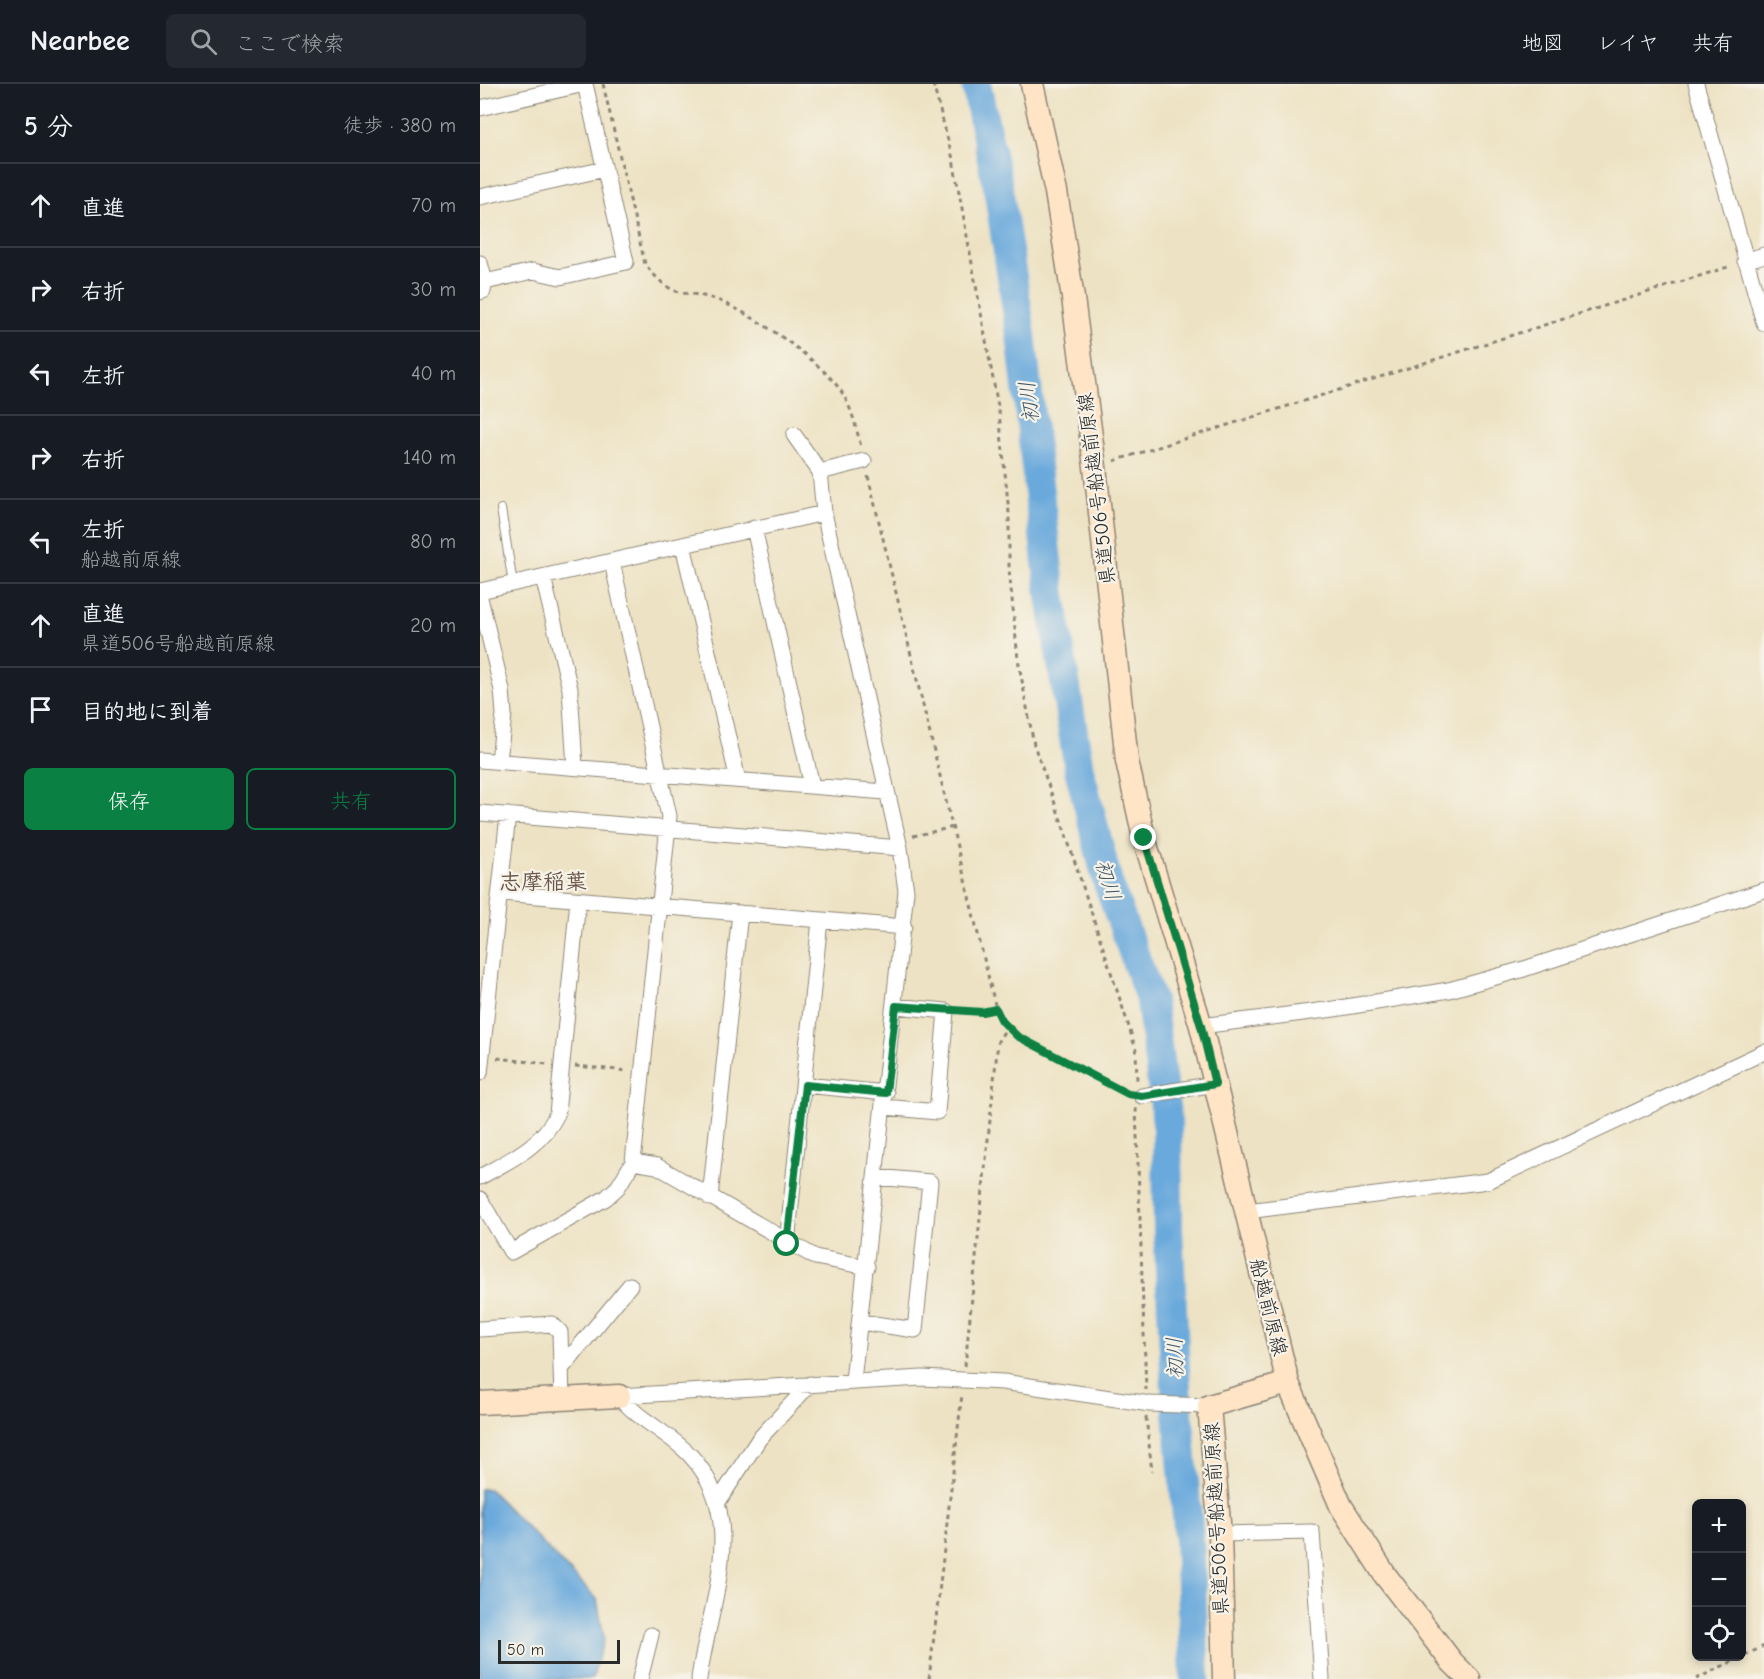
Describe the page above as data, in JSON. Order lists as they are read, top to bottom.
{
  "streets": {
    "main road": ["県道506号船越前原線", "船越前原線"]
  },
  "crossings": [
    ["県道506号船越前原線", "船越前原線"]
  ],
  "districts": ["志摩稲葉"],
  "water": ["初川"],
  "scale_bar": "50 m",
  "page": {
    "header": "Nearbee",
    "search": "ここで検索",
    "nav": ["地図", "レイヤ", "共有"],
    "heading": ["5 分", "徒歩 · 380 m"],
    "list": [
      ["直進", "70 m"],
      ["右折", "30 m"],
      ["左折", "40 m"],
      ["右折", "140 m"],
      ["左折", "船越前原線", "80 m"],
      ["直進", "県道506号船越前原線", "20 m"],
      "目的地に到着"
    ],
    "buttons": ["保存", "共有"],
    "map_buttons": ["+", "−"],
    "scale": "50 m"
  }
}
